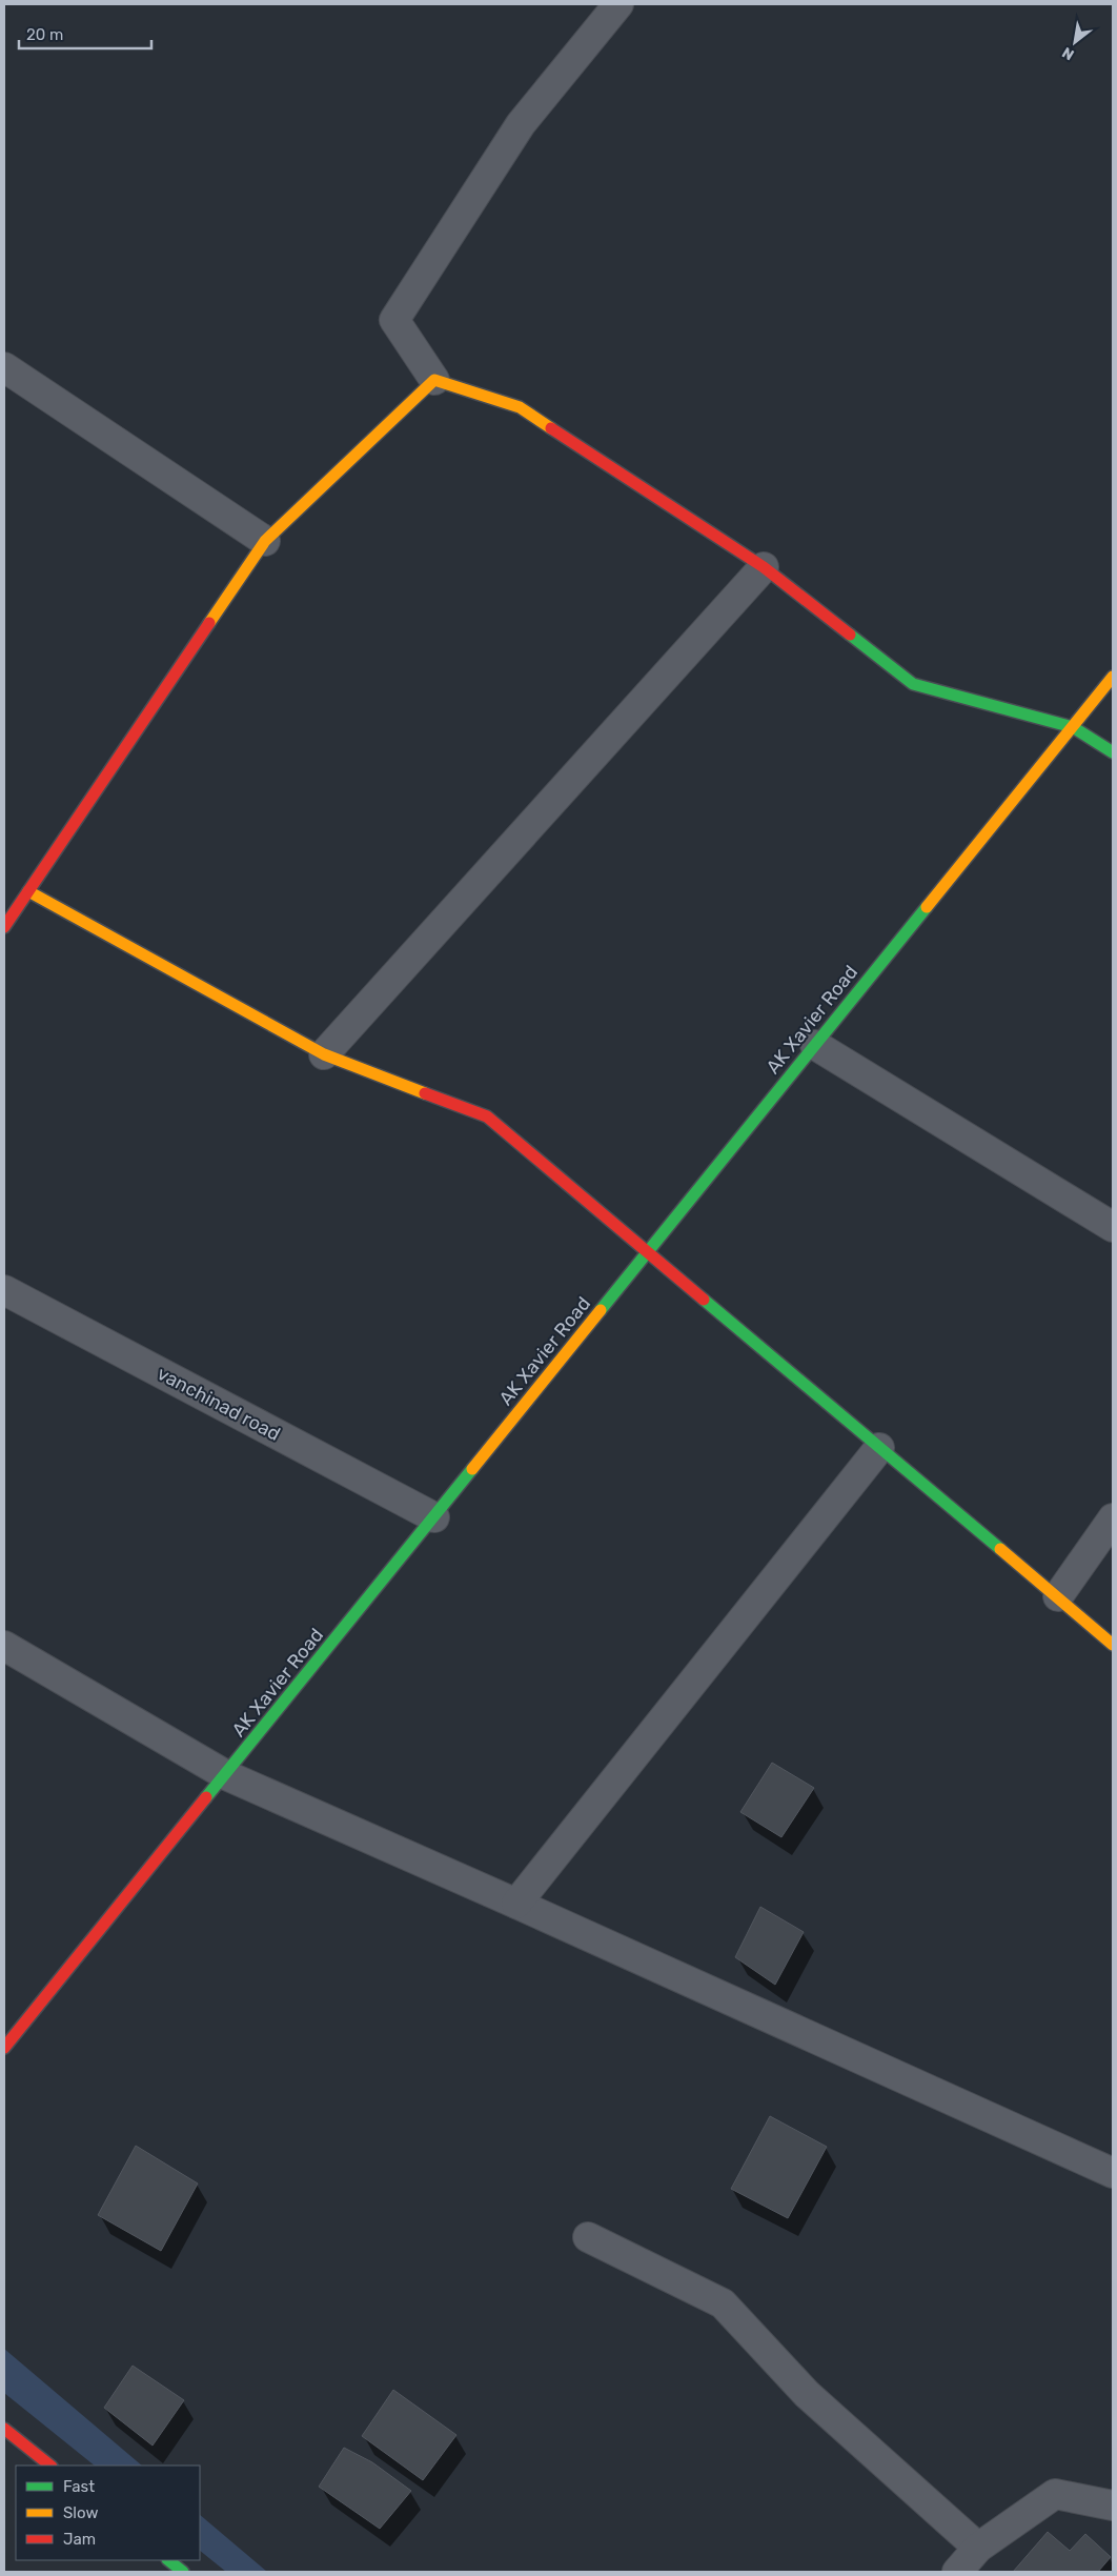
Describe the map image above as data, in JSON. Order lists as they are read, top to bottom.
{
  "streets": {
    "street": ["AK Xavier Road", "vanchinad road"]
  },
  "crossings": [
    ["AK Xavier Road", "vanchinad road"]
  ],
  "legend": ["Fast", "Slow", "Jam"],
  "scale_bar": "20 m",
  "north": "bottom left"
}
